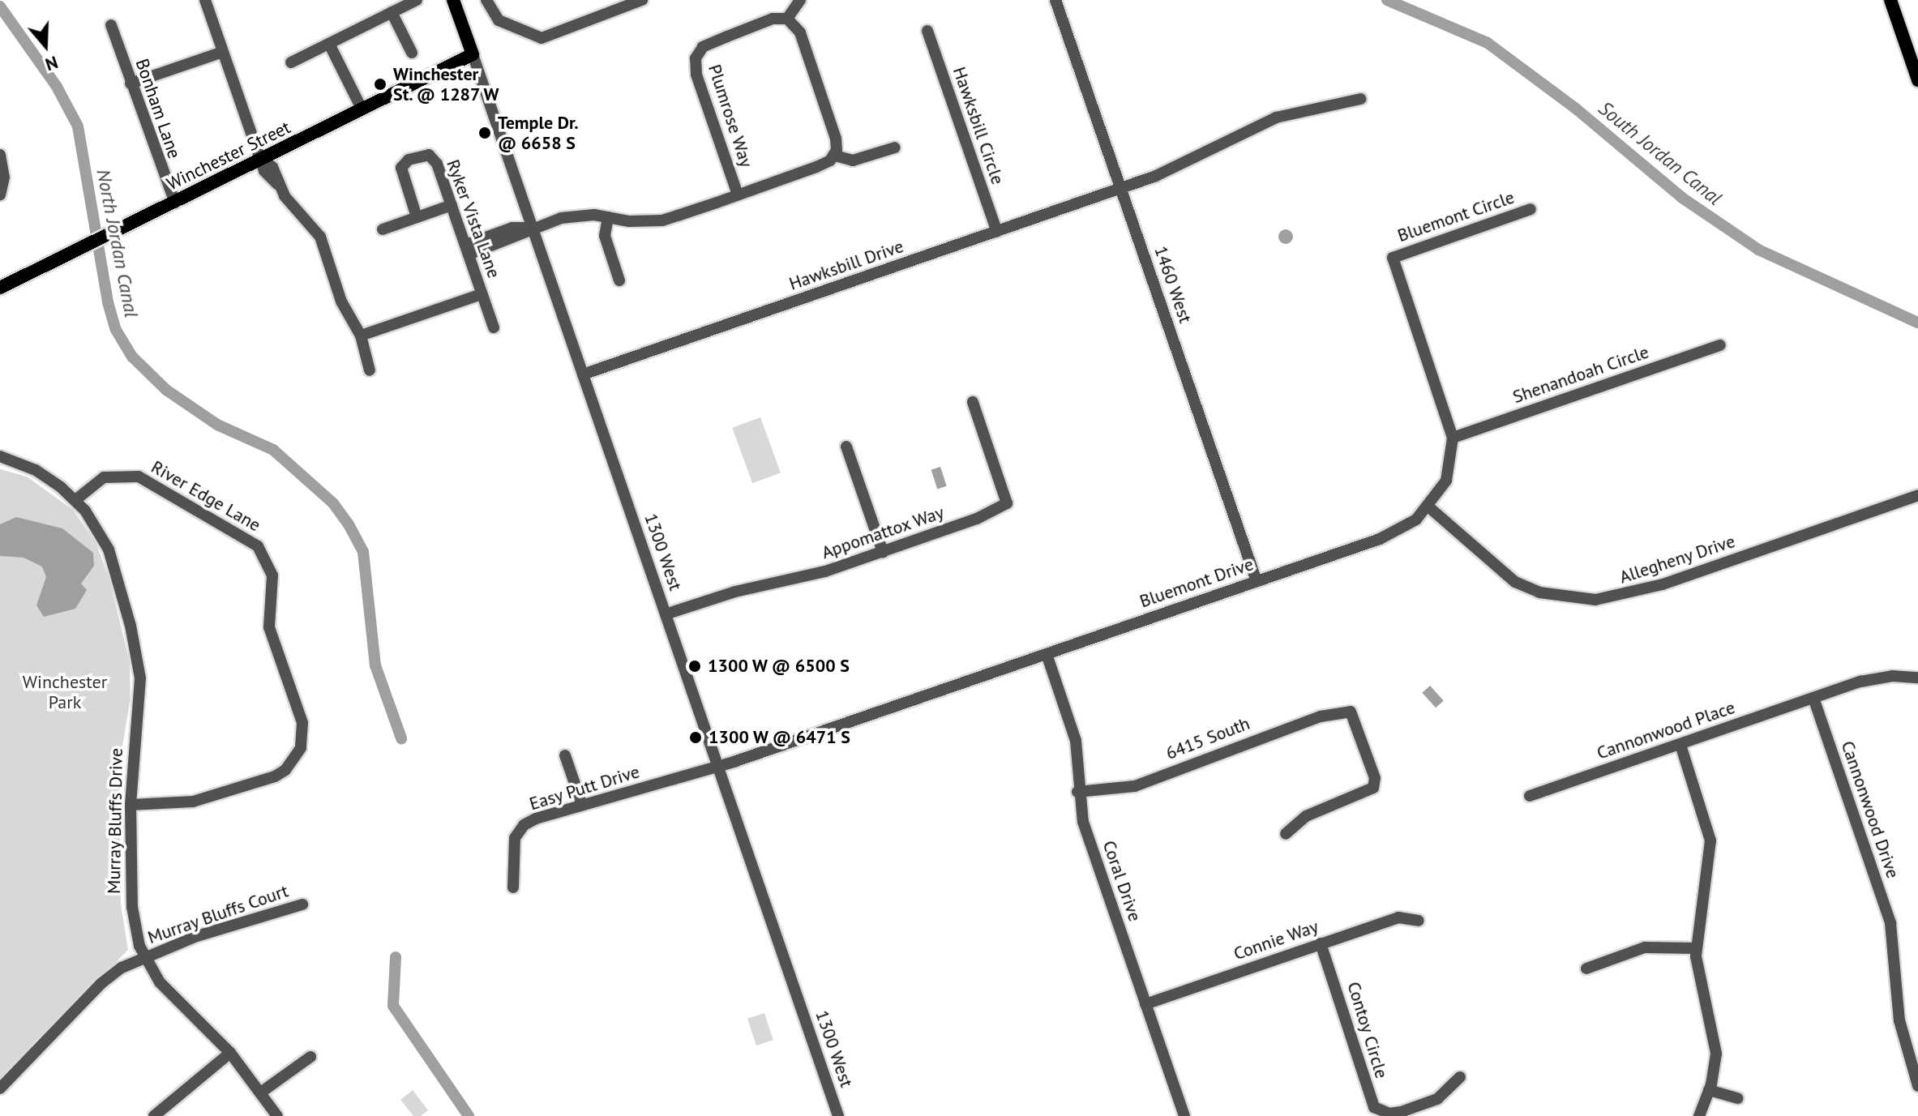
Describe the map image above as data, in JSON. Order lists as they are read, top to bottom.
{
  "streets": {
    "main road": ["Winchester Street", "1300 West"],
    "street": [
      "Bonham Lane",
      "Plumrose Way",
      "Hawksbill Circle",
      "Bluemont Circle",
      "Ryker Vista Lane",
      "Hawksbill Drive",
      "1460 West",
      "Shenandoah Circle",
      "River Edge Lane",
      "Appomattox Way",
      "Allegheny Drive",
      "Bluemont Drive",
      "Cannonwood Place",
      "6415 South",
      "Easy Putt Drive",
      "Cannonwood Drive",
      "Murray Bluffs Drive",
      "Coral Drive",
      "Murray Bluffs Court",
      "Connie Way",
      "Contoy Circle"
    ]
  },
  "crossings": [
    ["Bonham Lane", "Winchester Street"],
    ["Hawksbill Circle", "Hawksbill Drive"],
    ["Winchester Street", "1300 West"],
    ["Bluemont Circle", "Bluemont Drive"],
    ["Hawksbill Drive", "1460 West"],
    ["Hawksbill Drive", "1300 West"],
    ["1460 West", "Bluemont Drive"],
    ["Shenandoah Circle", "Bluemont Drive"],
    ["River Edge Lane", "Murray Bluffs Drive"],
    ["Appomattox Way", "1300 West"],
    ["1300 West", "Bluemont Drive"],
    ["1300 West", "Easy Putt Drive"],
    ["Allegheny Drive", "Bluemont Drive"],
    ["Bluemont Drive", "Easy Putt Drive"],
    ["Bluemont Drive", "Coral Drive"],
    ["Cannonwood Place", "Cannonwood Drive"],
    ["6415 South", "Coral Drive"],
    ["Murray Bluffs Drive", "Murray Bluffs Court"],
    ["Coral Drive", "Connie Way"],
    ["Connie Way", "Contoy Circle"]
  ],
  "water": ["South Jordan Canal", "North Jordan Canal"],
  "parks": ["Winchester Park"],
  "places": [
    "Winchester St. @ 1287 W",
    "Temple Dr. @ 6658 S",
    "1300 W @ 6500 S",
    "1300 W @ 6471 S"
  ],
  "north": "bottom"
}
